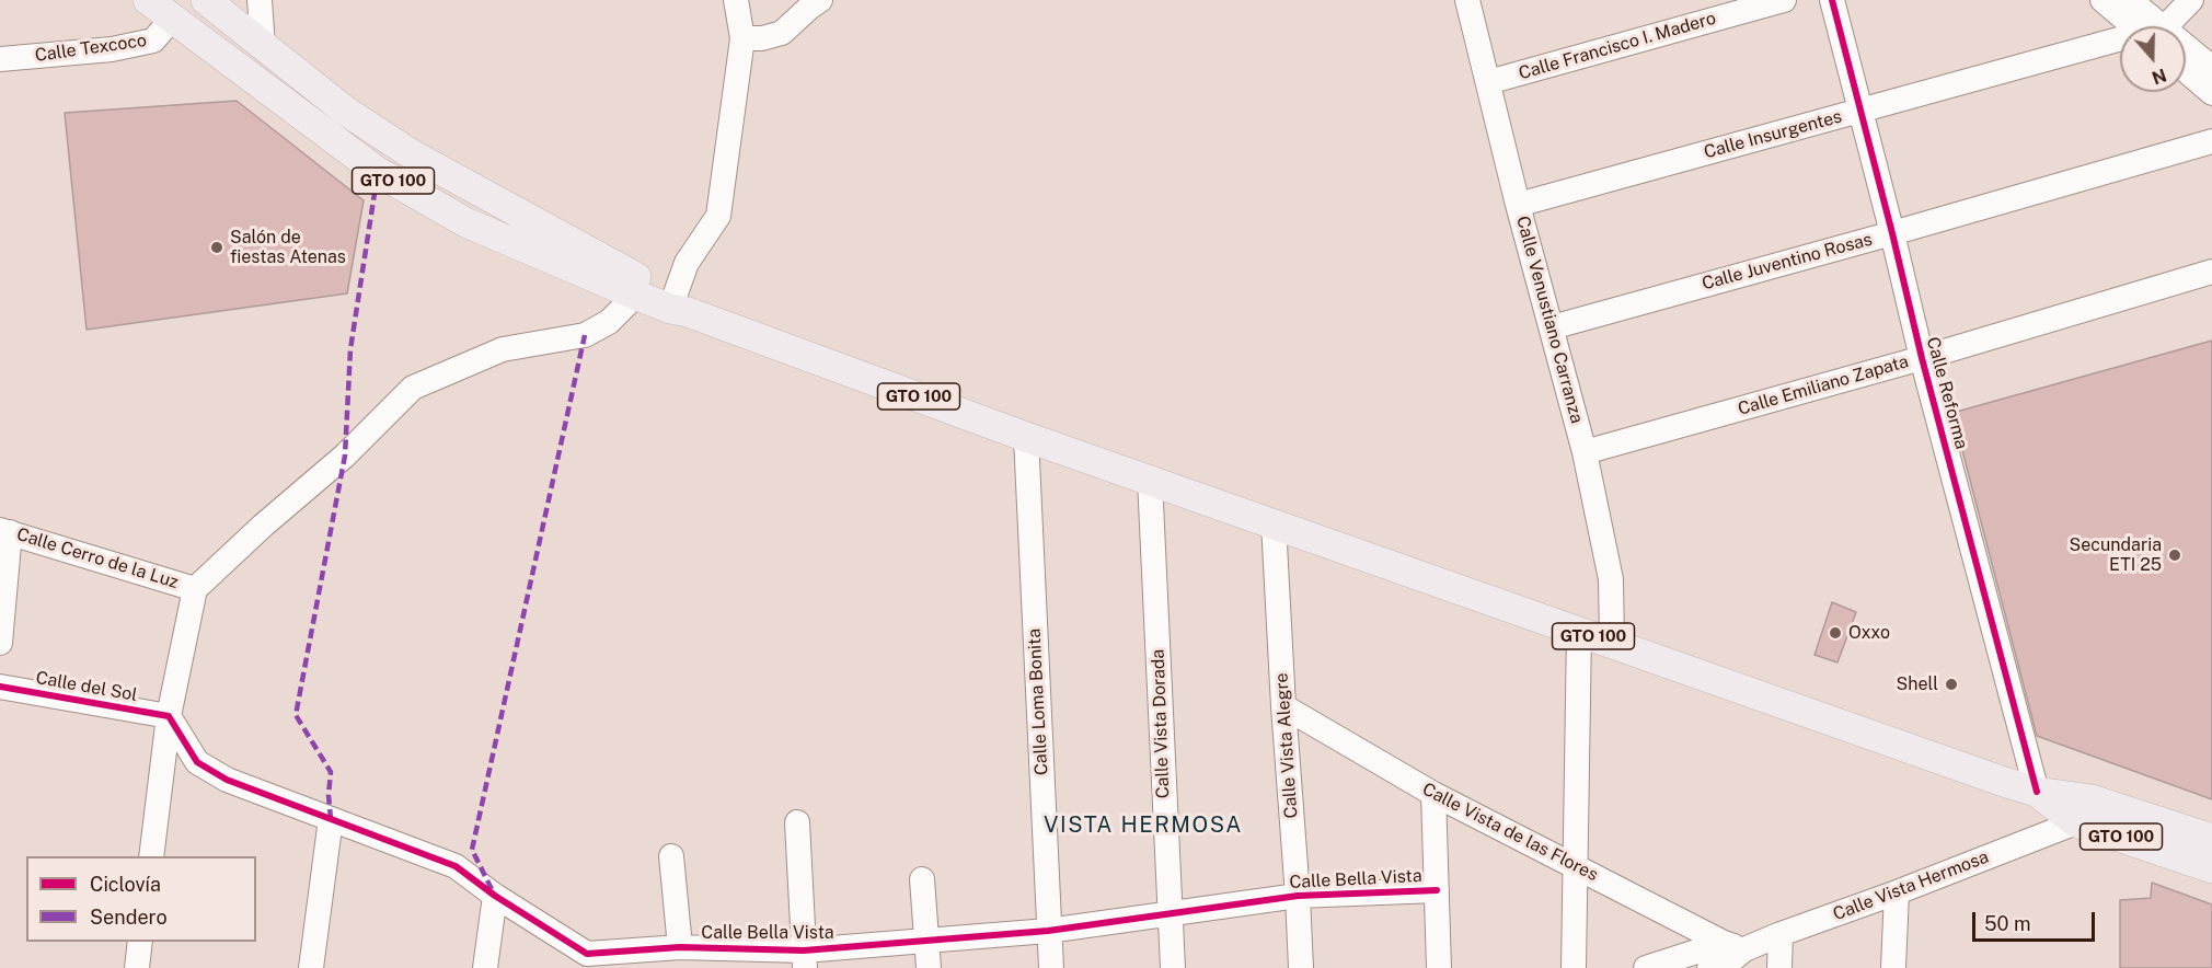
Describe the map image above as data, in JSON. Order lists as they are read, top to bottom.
{
  "streets": {
    "main road": ["GTO 100"],
    "street": [
      "Calle Francisco I. Madero",
      "Calle Texcoco",
      "Calle Insurgentes",
      "Calle Juventino Rosas",
      "Calle Venustiano Carranza",
      "Calle Emiliano Zapata",
      "Calle Reforma",
      "Calle Cerro de la Luz",
      "Calle del Sol",
      "Calle Loma Bonita",
      "Calle Vista Dorada",
      "Calle Vista Alegre",
      "Calle Vista de las Flores",
      "Calle Bella Vista",
      "Calle Vista Hermosa"
    ]
  },
  "crossings": [
    ["Calle Francisco I. Madero", "Calle Venustiano Carranza"],
    ["Calle Texcoco", "GTO 100"],
    ["Calle Insurgentes", "Calle Venustiano Carranza"],
    ["Calle Insurgentes", "Calle Reforma"],
    ["GTO 100", "Calle Venustiano Carranza"],
    ["GTO 100", "Calle Reforma"],
    ["GTO 100", "Calle Loma Bonita"],
    ["GTO 100", "Calle Vista Dorada"],
    ["GTO 100", "Calle Vista Alegre"],
    ["GTO 100", "Calle Vista Hermosa"],
    ["Calle Juventino Rosas", "Calle Venustiano Carranza"],
    ["Calle Juventino Rosas", "Calle Reforma"],
    ["Calle Venustiano Carranza", "Calle Emiliano Zapata"],
    ["Calle Emiliano Zapata", "Calle Reforma"],
    ["Calle del Sol", "Calle Bella Vista"],
    ["Calle Loma Bonita", "Calle Bella Vista"],
    ["Calle Vista Dorada", "Calle Bella Vista"],
    ["Calle Vista Alegre", "Calle Vista de las Flores"],
    ["Calle Vista Alegre", "Calle Bella Vista"],
    ["Calle Vista de las Flores", "Calle Vista Hermosa"]
  ],
  "districts": ["VISTA HERMOSA"],
  "places": [
    "Salón de fiestas Atenas",
    "Secundaria ETI 25",
    "Oxxo",
    "Shell"
  ],
  "legend": ["Ciclovía", "Sendero"],
  "scale_bar": "50 m",
  "north": "bottom"
}
